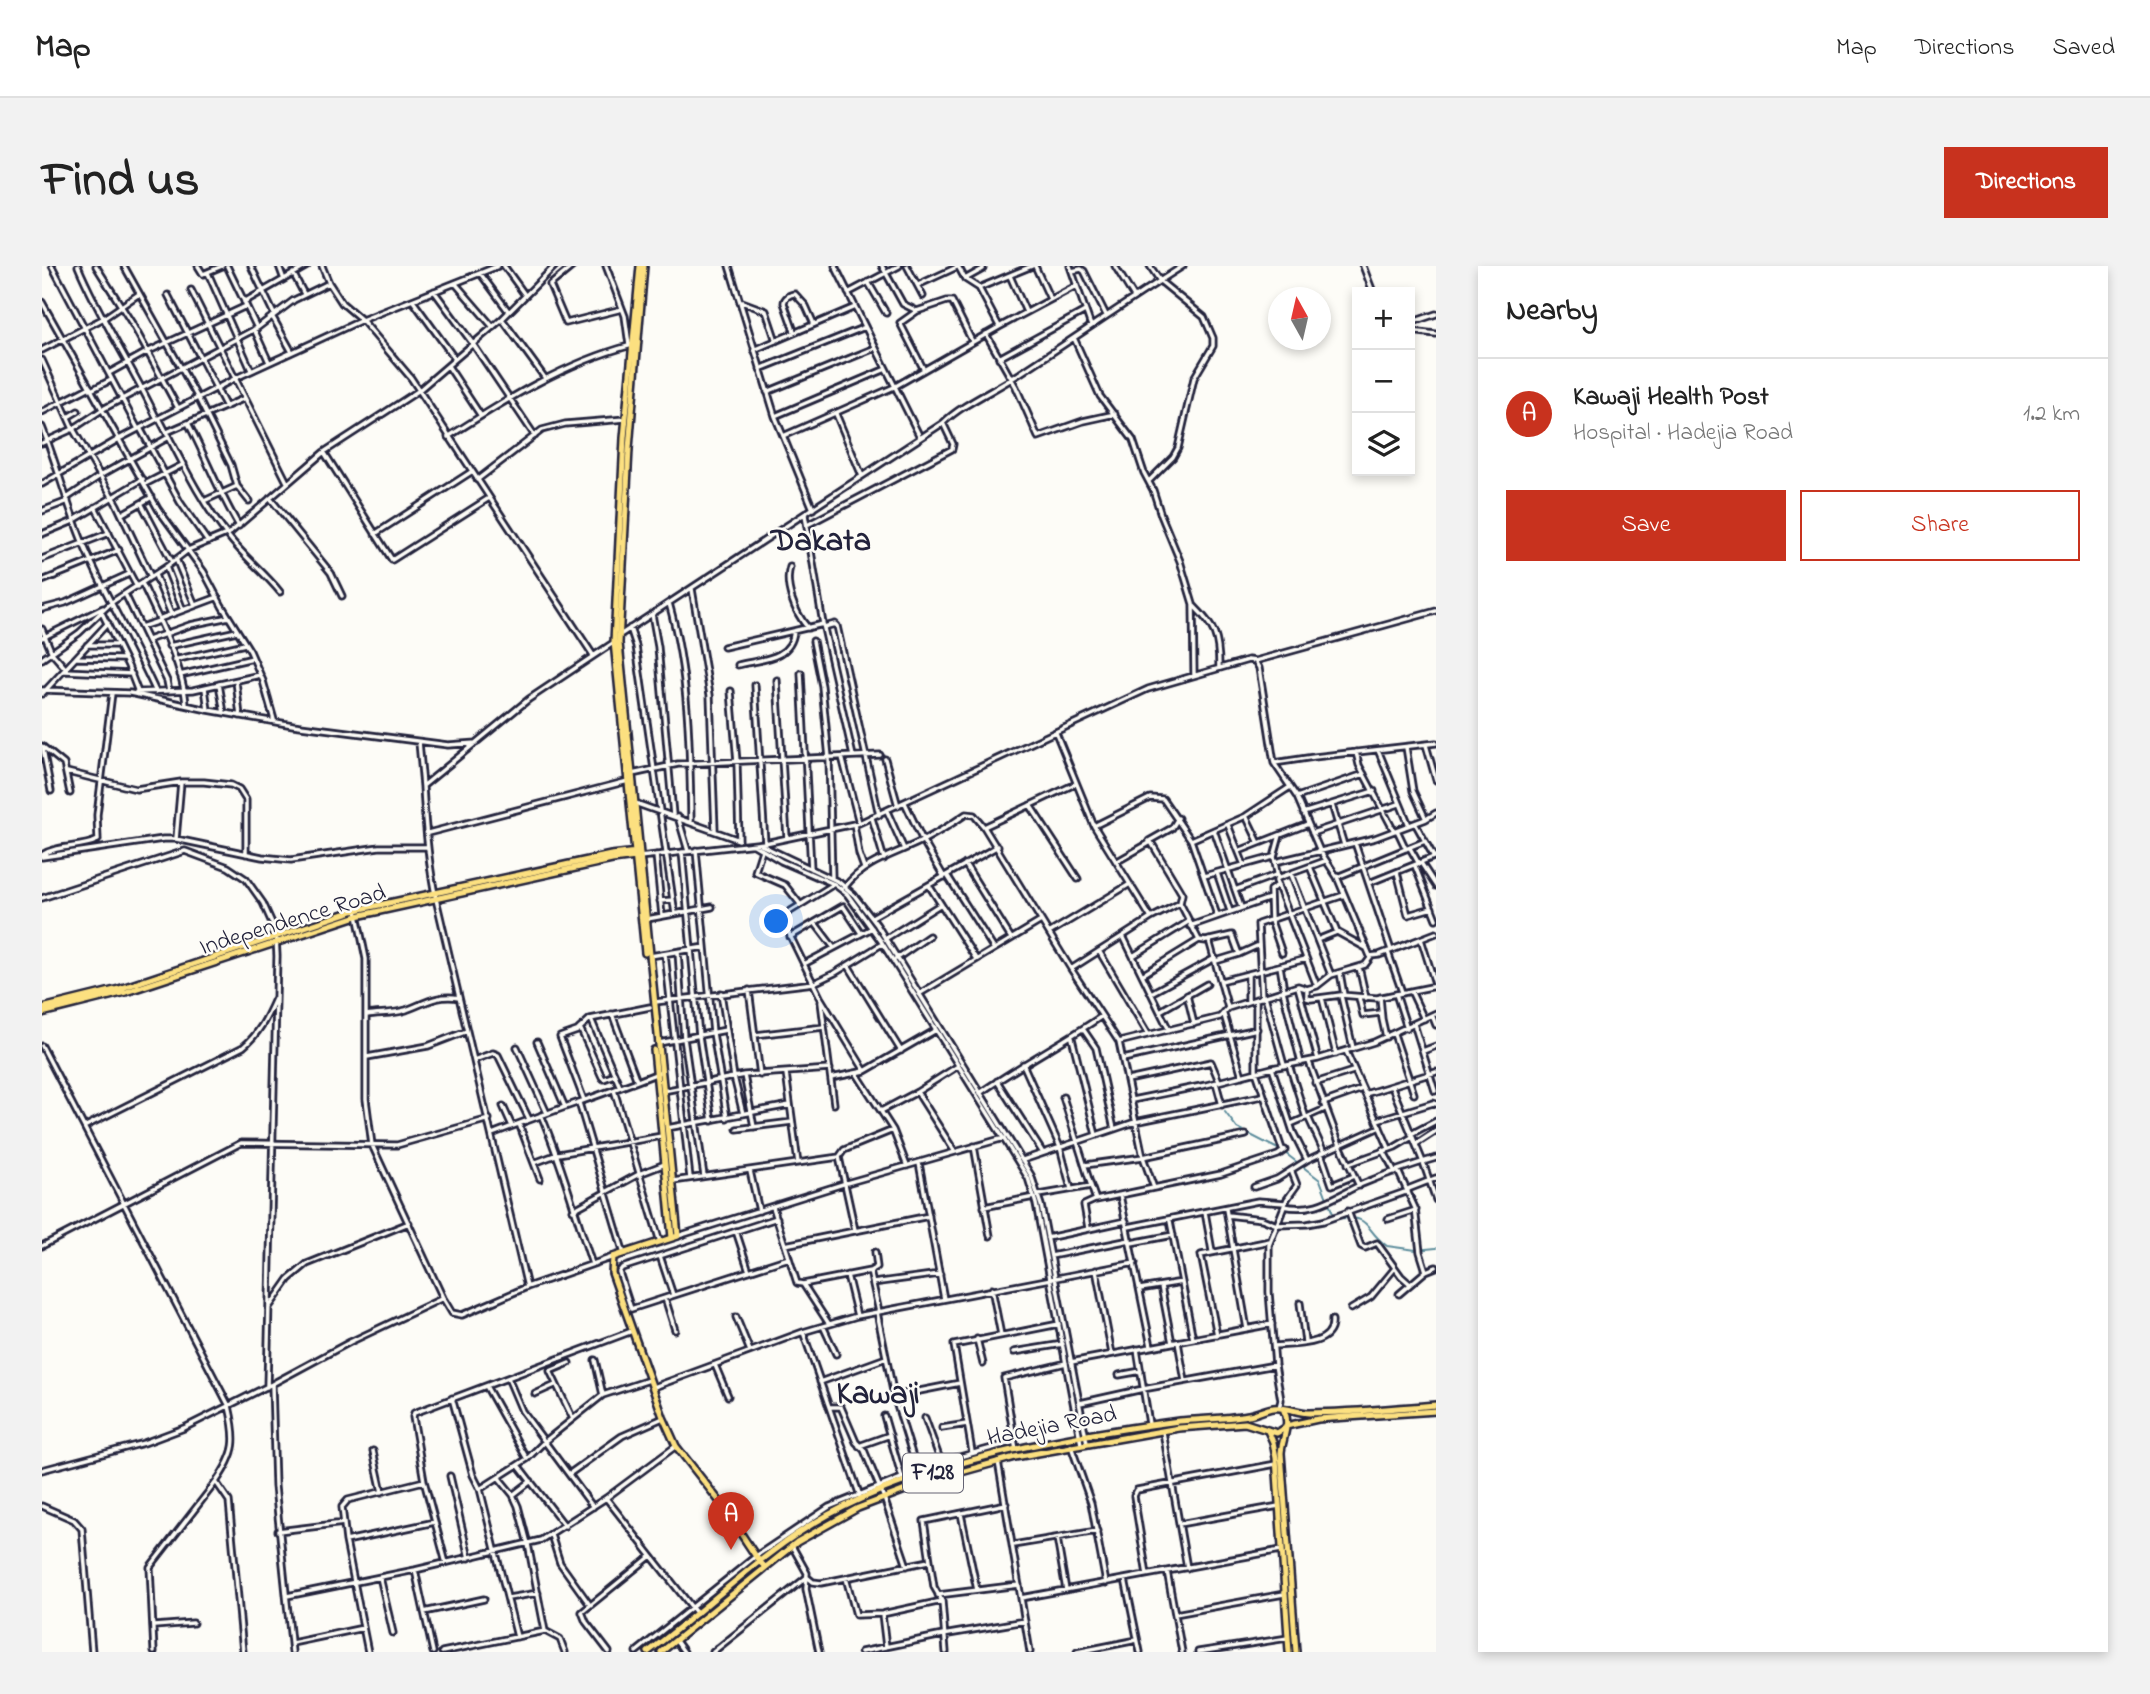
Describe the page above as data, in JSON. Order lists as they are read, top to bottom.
{
  "streets": {
    "main road": ["Independence Road", "Hadejia Road", "F128"]
  },
  "crossings": [
    ["Hadejia Road", "F128"]
  ],
  "districts": ["Dakata", "Kawaji"],
  "north": "top",
  "page": {
    "header": "Map",
    "nav": ["Map", "Directions", "Saved"],
    "title": "Find us",
    "buttons": [
      "Directions",
      ["Save", "Share"]
    ],
    "heading": "Nearby",
    "map_buttons": ["+", "−"],
    "list": [
      {
        "mark": "A",
        "name": "Kawaji Health Post",
        "note": "Hospital · Hadejia Road",
        "value": "1.2 km"
      }
    ],
    "pins": "A"
  }
}
